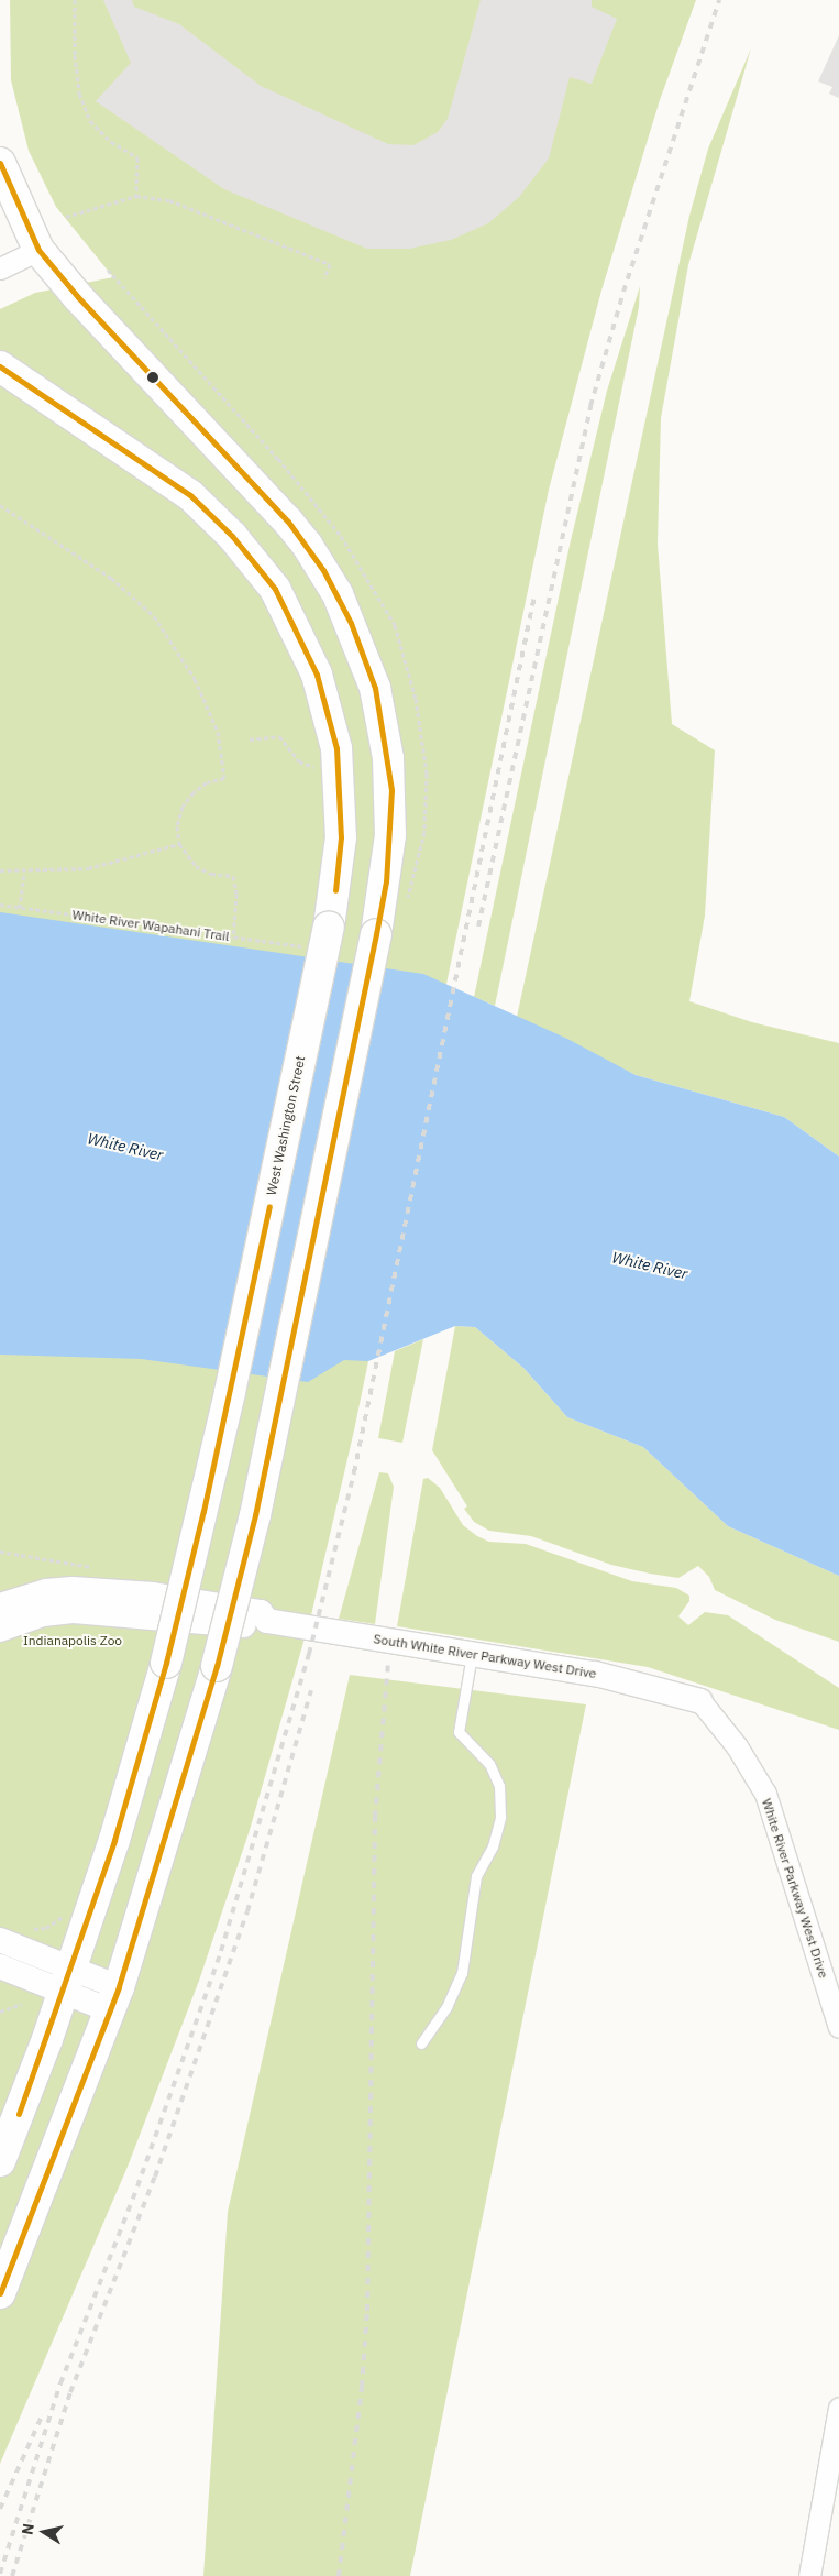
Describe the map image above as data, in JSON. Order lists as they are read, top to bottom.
{
  "streets": {
    "main road": ["West Washington Street"],
    "street": ["South White River Parkway West Drive", "White River Parkway West Drive"],
    "path": ["White River Wapahani Trail"]
  },
  "crossings": [
    ["South White River Parkway West Drive", "White River Parkway West Drive"]
  ],
  "water": ["White River"],
  "parks": ["Indianapolis Zoo"],
  "north": "left"
}
